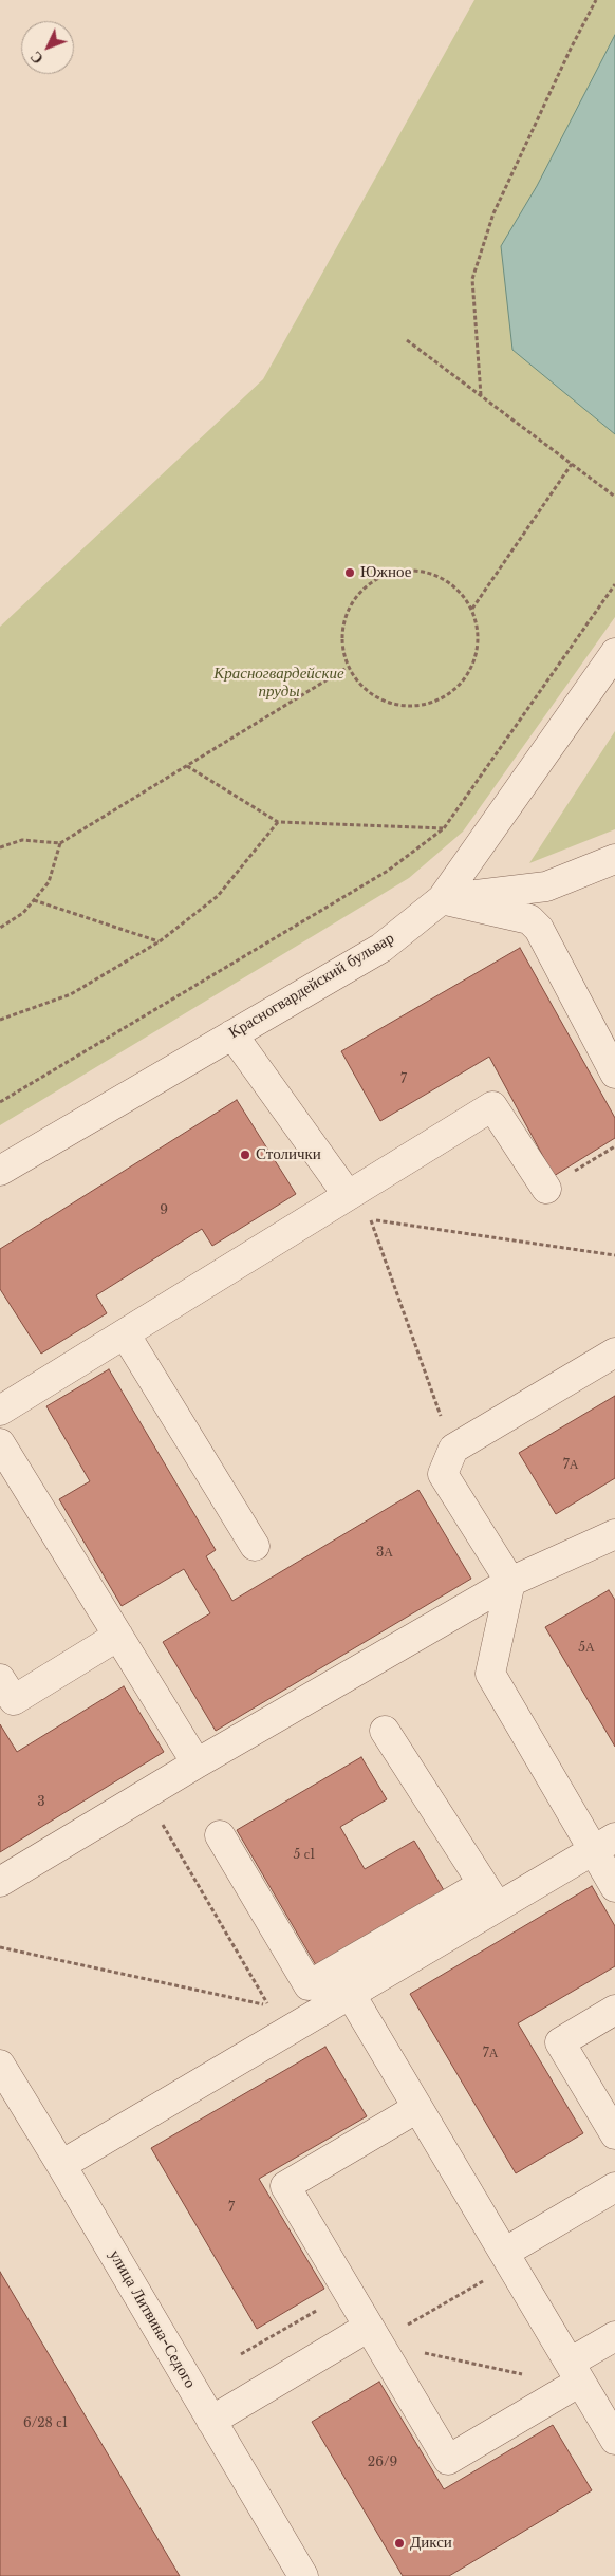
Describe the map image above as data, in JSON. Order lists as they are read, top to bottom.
{
  "streets": {
    "street": ["Красногвардейский бульвар", "улица Литвина-Седого"]
  },
  "parks": ["Красногвардейские пруды"],
  "places": ["Южное", "Столички", "Дикси"],
  "house_numbers": [
    "7",
    "9",
    "7А",
    "3А",
    "5А",
    "3",
    "5 с1",
    "7А",
    "7",
    "6/28 с1",
    "26/9"
  ],
  "north": "bottom left"
}
